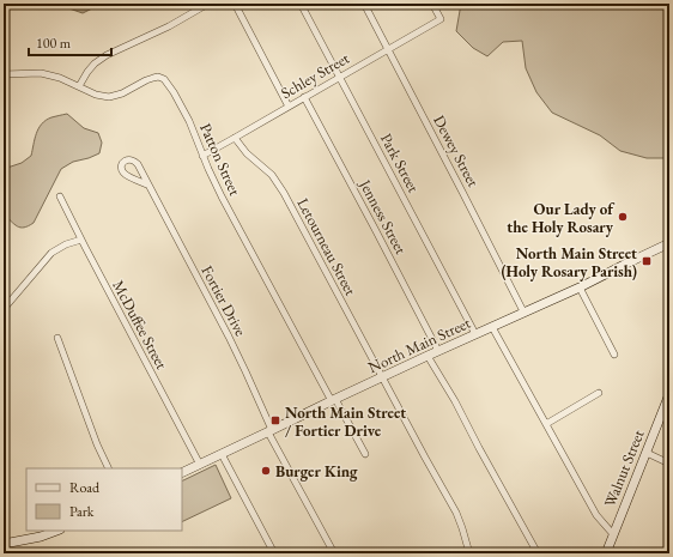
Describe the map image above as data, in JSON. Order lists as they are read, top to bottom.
{
  "streets": {
    "main road": ["North Main Street", "Walnut Street"],
    "street": [
      "Schley Street",
      "Dewey Street",
      "Patton Street",
      "Park Street",
      "Jenness Street",
      "Letourneau Street",
      "Fortier Drive",
      "McDuffee Street"
    ]
  },
  "crossings": [
    ["Schley Street", "Dewey Street"],
    ["Schley Street", "Patton Street"],
    ["Schley Street", "Park Street"],
    ["Schley Street", "Jenness Street"],
    ["Schley Street", "Letourneau Street"],
    ["Dewey Street", "North Main Street"],
    ["Patton Street", "North Main Street"],
    ["Park Street", "North Main Street"],
    ["Jenness Street", "North Main Street"],
    ["Letourneau Street", "North Main Street"],
    ["Fortier Drive", "North Main Street"],
    ["McDuffee Street", "North Main Street"]
  ],
  "places": {
    "other": ["Our Lady of the Holy Rosary", "Burger King"],
    "transit": ["North Main Street (Holy Rosary Parish)", "North Main Street / Fortier Drive"]
  },
  "legend": ["Road", "Park"],
  "scale_bar": "100 m"
}
